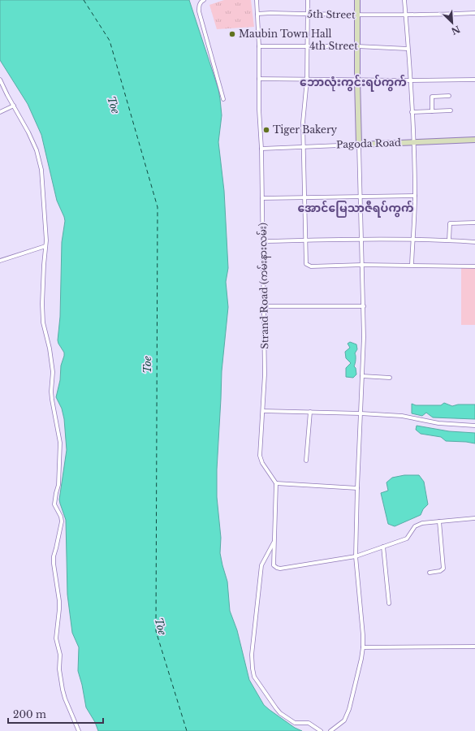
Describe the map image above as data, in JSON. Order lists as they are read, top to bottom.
{
  "streets": {
    "main road": ["Pagoda Road"],
    "street": ["5th Street", "4th Street", "Strand Road (ကမ်းနားလမ်း)"]
  },
  "crossings": [
    ["5th Street", "Strand Road (ကမ်းနားလမ်း)"],
    ["4th Street", "Strand Road (ကမ်းနားလမ်း)"],
    ["Pagoda Road", "Strand Road (ကမ်းနားလမ်း)"]
  ],
  "districts": ["ဘောလုံးကွင်းရပ်ကွက်", "အောင်မြေသာဇီရပ်ကွက်"],
  "water": ["Toe"],
  "places": ["Maubin Town Hall", "Tiger Bakery"],
  "scale_bar": "200 m",
  "north": "bottom right"
}
